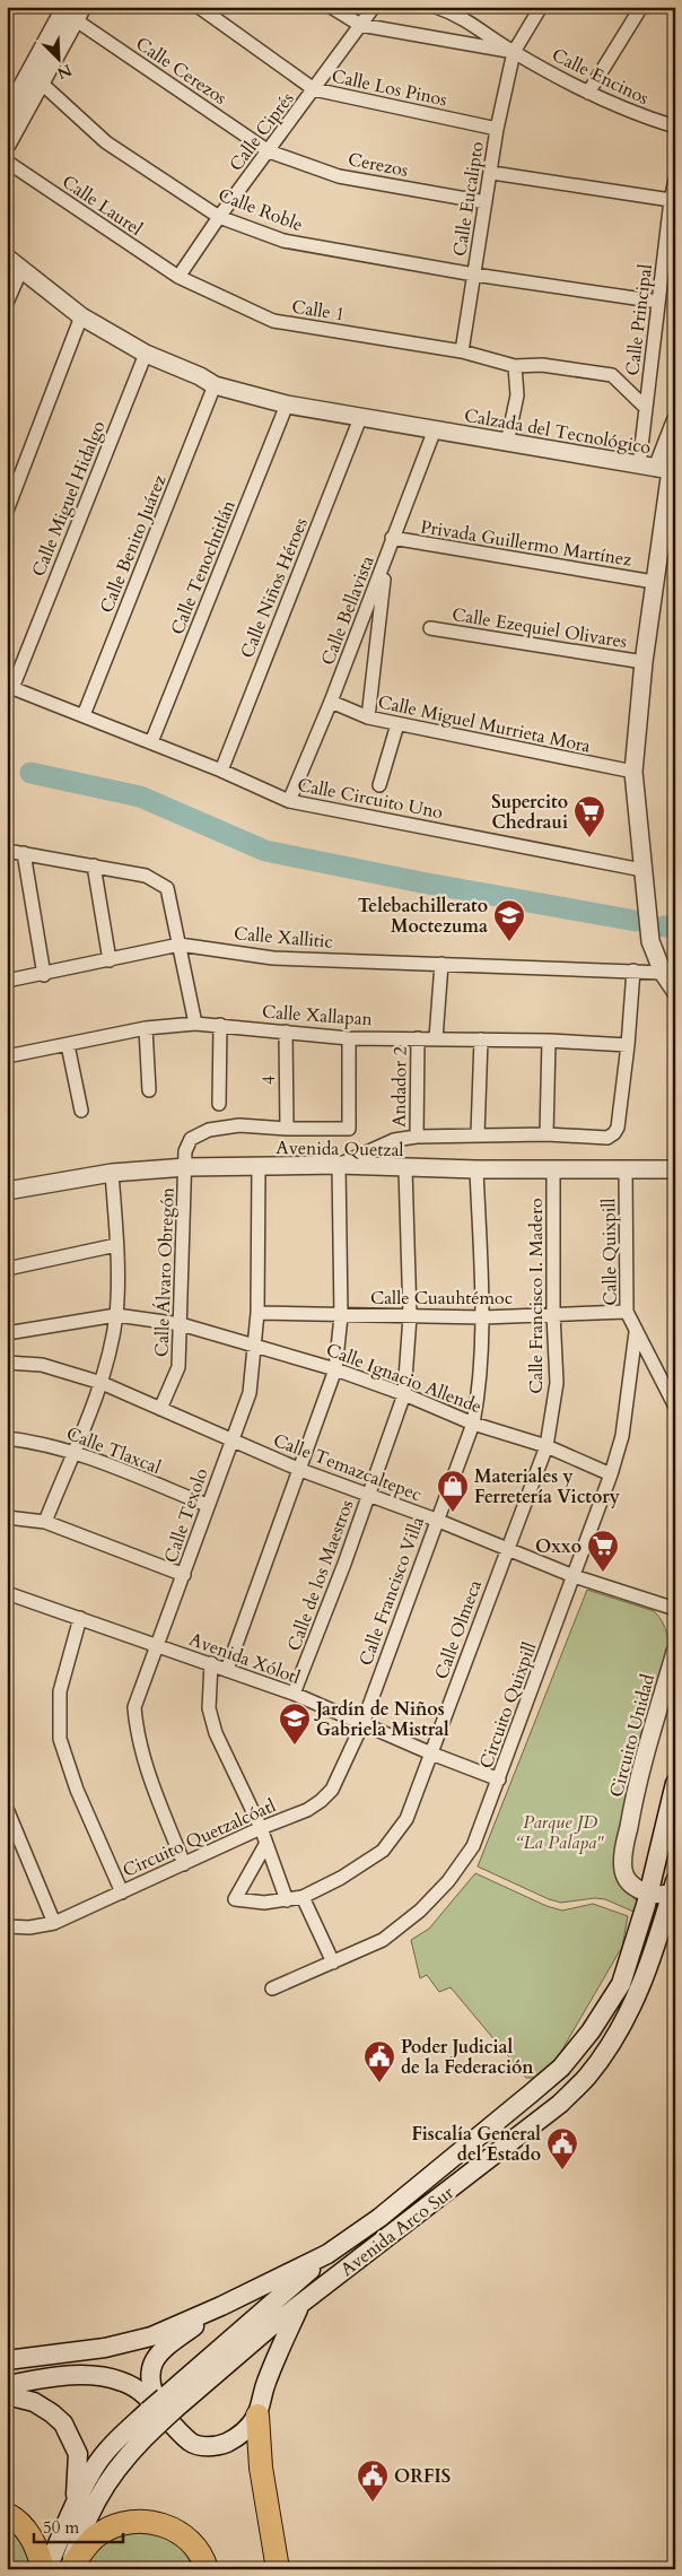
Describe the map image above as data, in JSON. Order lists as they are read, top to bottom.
{
  "streets": {
    "main road": ["Avenida Arco Sur"],
    "street": [
      "Calle Cerezos",
      "Calle Encinos",
      "Calle Los Pinos",
      "Calle Ciprés",
      "Cerezos",
      "Calle Eucalipto",
      "Calle Laurel",
      "Calle Roble",
      "Calle 1",
      "Calle Principal",
      "Calzada del Tecnológico",
      "Calle Miguel Hidalgo",
      "Privada Guillermo Martínez",
      "Calle Benito Juárez",
      "Calle Tenochtitlán",
      "Calle Niños Héroes",
      "Calle Bellavista",
      "Calle Ezequiel Olivares",
      "Calle Miguel Murrieta Mora",
      "Calle Circuito Uno",
      "Calle Xallitic",
      "Calle Xallapan",
      "4",
      "Andador 2",
      "Avenida Quetzal",
      "Calle Quixpill",
      "Calle Álvaro Obregón",
      "Calle Francisco I. Madero",
      "Calle Cuauhtémoc",
      "Calle Ignacio Allende",
      "Calle Tlaxcal",
      "Calle Temazcaltepec",
      "Calle Texolo",
      "Calle de los Maestros",
      "Calle Francisco Villa",
      "Calle Olmeca",
      "Avenida Xólotl",
      "Circuito Quixpill",
      "Circuito Unidad",
      "Circuito Quetzalcóatl"
    ]
  },
  "crossings": [
    ["Calle Cerezos", "Calle Ciprés"],
    ["Calle Cerezos", "Cerezos"],
    ["Calle Encinos", "Calle Eucalipto"],
    ["Calle Los Pinos", "Calle Ciprés"],
    ["Calle Los Pinos", "Calle Eucalipto"],
    ["Calle Ciprés", "Cerezos"],
    ["Calle Ciprés", "Calle Laurel"],
    ["Calle Ciprés", "Calle Roble"],
    ["Calle Ciprés", "Calle 1"],
    ["Cerezos", "Calle Eucalipto"],
    ["Calle Eucalipto", "Calle Roble"],
    ["Calle Eucalipto", "Calle 1"],
    ["Calle Laurel", "Calle 1"],
    ["Calle Roble", "Calle Principal"],
    ["Calle 1", "Calle Principal"],
    ["Calle Principal", "Calzada del Tecnológico"],
    ["Calzada del Tecnológico", "Calle Miguel Hidalgo"],
    ["Calzada del Tecnológico", "Privada Guillermo Martínez"],
    ["Calzada del Tecnológico", "Calle Benito Juárez"],
    ["Calzada del Tecnológico", "Calle Tenochtitlán"],
    ["Calzada del Tecnológico", "Calle Niños Héroes"],
    ["Calzada del Tecnológico", "Calle Bellavista"],
    ["Calzada del Tecnológico", "Calle Ezequiel Olivares"],
    ["Calzada del Tecnológico", "Calle Miguel Murrieta Mora"],
    ["Calzada del Tecnológico", "Calle Circuito Uno"],
    ["Calzada del Tecnológico", "Calle Xallitic"],
    ["Calle Miguel Hidalgo", "Calle Circuito Uno"],
    ["Privada Guillermo Martínez", "Calle Bellavista"],
    ["Calle Benito Juárez", "Calle Circuito Uno"],
    ["Calle Tenochtitlán", "Calle Circuito Uno"],
    ["Calle Niños Héroes", "Calle Circuito Uno"],
    ["Calle Bellavista", "Calle Miguel Murrieta Mora"],
    ["Calle Bellavista", "Calle Circuito Uno"],
    ["Calle Xallapan", "4"],
    ["Calle Xallapan", "Andador 2"],
    ["4", "Calle Álvaro Obregón"],
    ["Avenida Quetzal", "Calle Quixpill"],
    ["Avenida Quetzal", "Calle Álvaro Obregón"],
    ["Avenida Quetzal", "Calle Francisco I. Madero"],
    ["Avenida Quetzal", "Calle Texolo"],
    ["Avenida Quetzal", "Calle de los Maestros"],
    ["Avenida Quetzal", "Calle Francisco Villa"],
    ["Calle Quixpill", "Calle Cuauhtémoc"],
    ["Calle Quixpill", "Circuito Quixpill"],
    ["Calle Álvaro Obregón", "Calle Ignacio Allende"],
    ["Calle Álvaro Obregón", "Calle Temazcaltepec"],
    ["Calle Francisco I. Madero", "Calle Cuauhtémoc"],
    ["Calle Francisco I. Madero", "Calle Ignacio Allende"],
    ["Calle Francisco I. Madero", "Calle Temazcaltepec"],
    ["Calle Francisco I. Madero", "Calle Olmeca"],
    ["Calle Cuauhtémoc", "Calle Texolo"],
    ["Calle Cuauhtémoc", "Calle de los Maestros"],
    ["Calle Cuauhtémoc", "Calle Francisco Villa"],
    ["Calle Ignacio Allende", "Calle Texolo"],
    ["Calle Ignacio Allende", "Calle de los Maestros"],
    ["Calle Ignacio Allende", "Calle Francisco Villa"],
    ["Calle Ignacio Allende", "Circuito Quixpill"],
    ["Calle Tlaxcal", "Calle Texolo"],
    ["Calle Temazcaltepec", "Calle Texolo"],
    ["Calle Temazcaltepec", "Calle de los Maestros"],
    ["Calle Temazcaltepec", "Calle Francisco Villa"],
    ["Calle Temazcaltepec", "Calle Olmeca"],
    ["Calle Temazcaltepec", "Circuito Quixpill"],
    ["Calle Texolo", "Avenida Xólotl"],
    ["Calle Texolo", "Circuito Quetzalcóatl"],
    ["Calle de los Maestros", "Avenida Xólotl"],
    ["Calle Francisco Villa", "Avenida Xólotl"],
    ["Calle Francisco Villa", "Circuito Quetzalcóatl"],
    ["Calle Olmeca", "Avenida Xólotl"],
    ["Avenida Xólotl", "Circuito Quixpill"],
    ["Avenida Xólotl", "Circuito Quetzalcóatl"],
    ["Circuito Unidad", "Avenida Arco Sur"]
  ],
  "parks": ["Parque JD “La Palapa\""],
  "places": {
    "supermarket": ["Supercito Chedraui", "Oxxo"],
    "school or university": ["Telebachillerato Moctezuma", "Jardín de Niños Gabriela Mistral"],
    "shop": ["Materiales y Ferretería Victory"],
    "public building": ["Poder Judicial de la Federación", "Fiscalía General del Estado", "ORFIS"]
  },
  "scale_bar": "50 m",
  "north": "bottom right"
}
